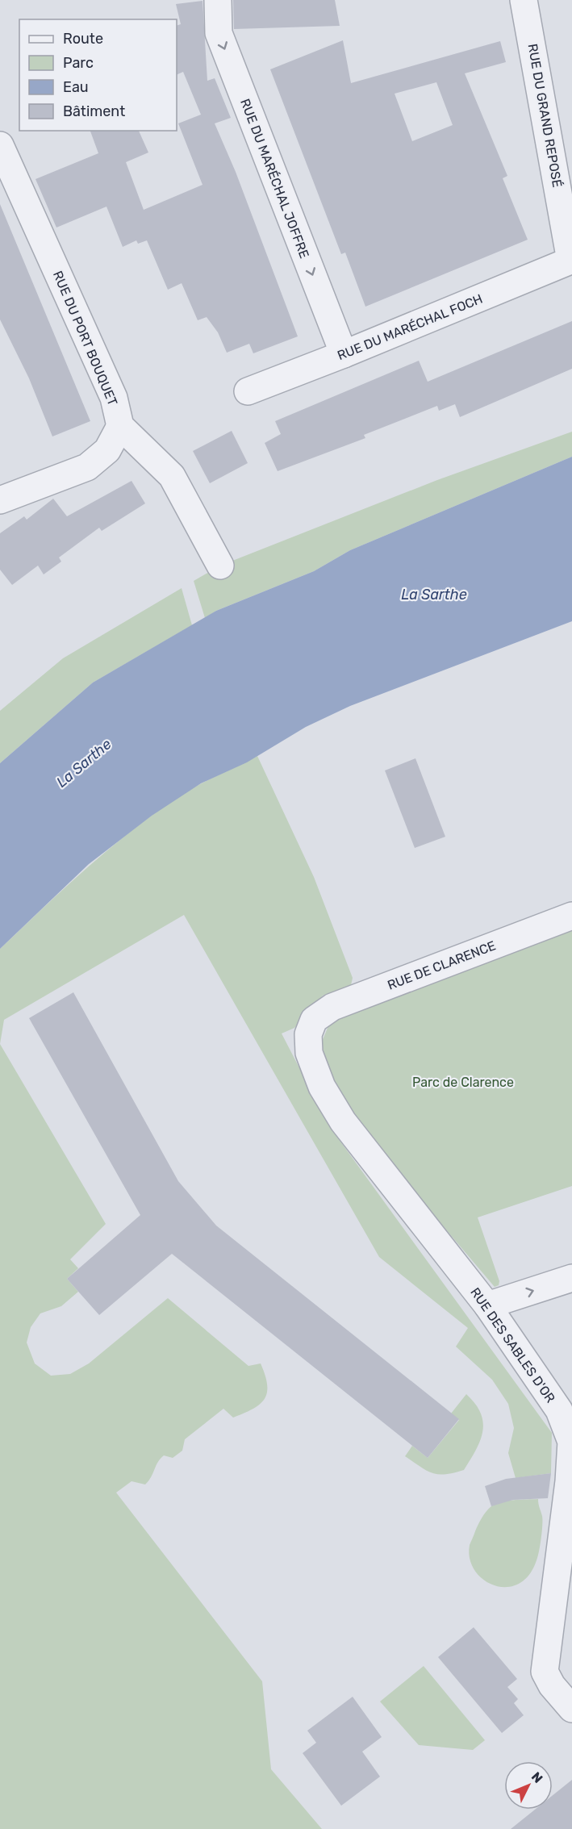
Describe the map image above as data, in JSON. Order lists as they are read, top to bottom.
{
  "streets": {
    "street": [
      "RUE DU GRAND REPOSÉ",
      "RUE DU MARÉCHAL JOFFRE",
      "RUE DU MARÉCHAL FOCH",
      "RUE DU PORT BOUQUET",
      "RUE DE CLARENCE",
      "RUE DES SABLES D'OR"
    ]
  },
  "crossings": [
    ["RUE DU GRAND REPOSÉ", "RUE DU MARÉCHAL FOCH"],
    ["RUE DU MARÉCHAL JOFFRE", "RUE DU MARÉCHAL FOCH"],
    ["RUE DE CLARENCE", "RUE DES SABLES D'OR"]
  ],
  "one_way": ["RUE DU MARÉCHAL JOFFRE"],
  "water": ["La Sarthe"],
  "parks": ["Parc de Clarence"],
  "legend": [
    "Route",
    "Parc",
    "Eau",
    "Bâtiment"
  ],
  "north": "top right"
}
